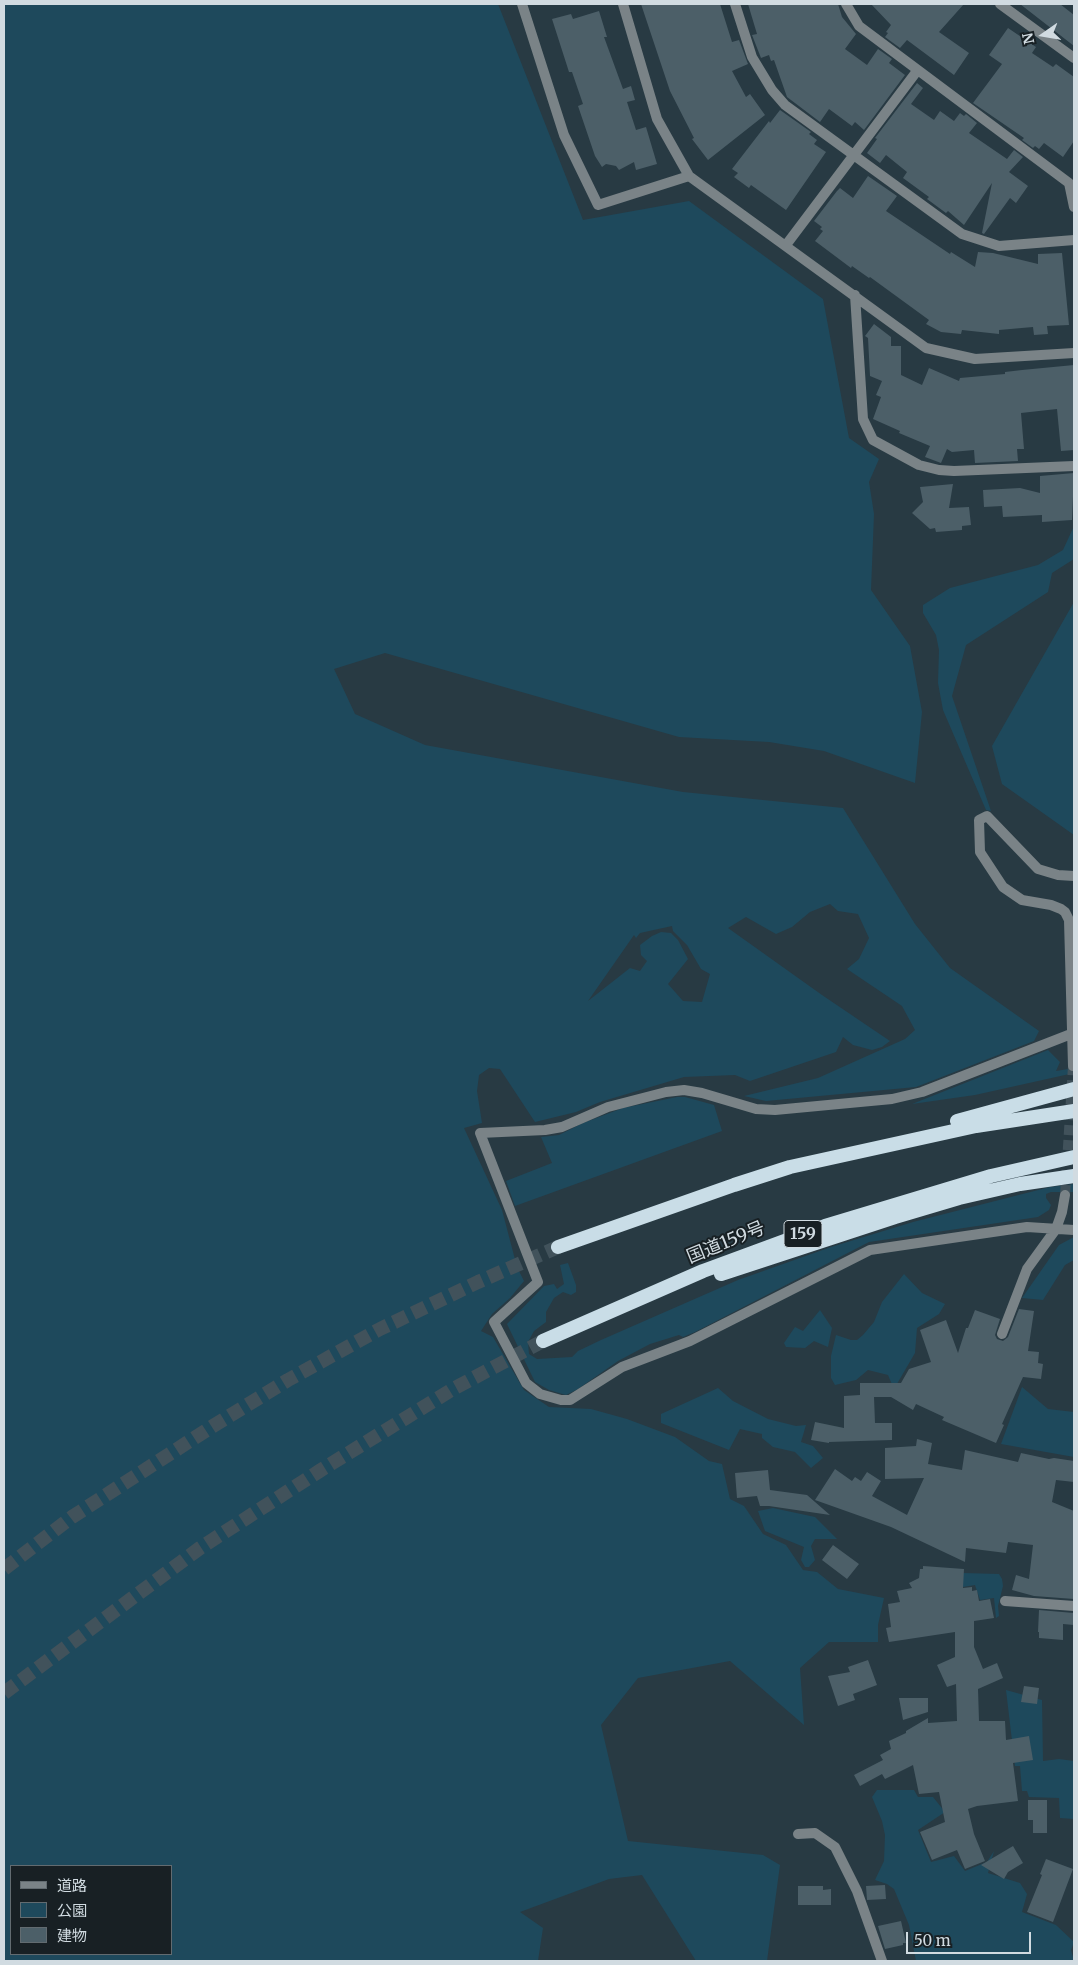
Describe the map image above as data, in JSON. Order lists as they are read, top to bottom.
{
  "streets": {
    "highway": ["159", "国道159号"]
  },
  "crossings": [
    ["159", "国道159号"]
  ],
  "legend": ["道路", "公園", "建物"],
  "scale_bar": "50 m",
  "north": "left"
}
